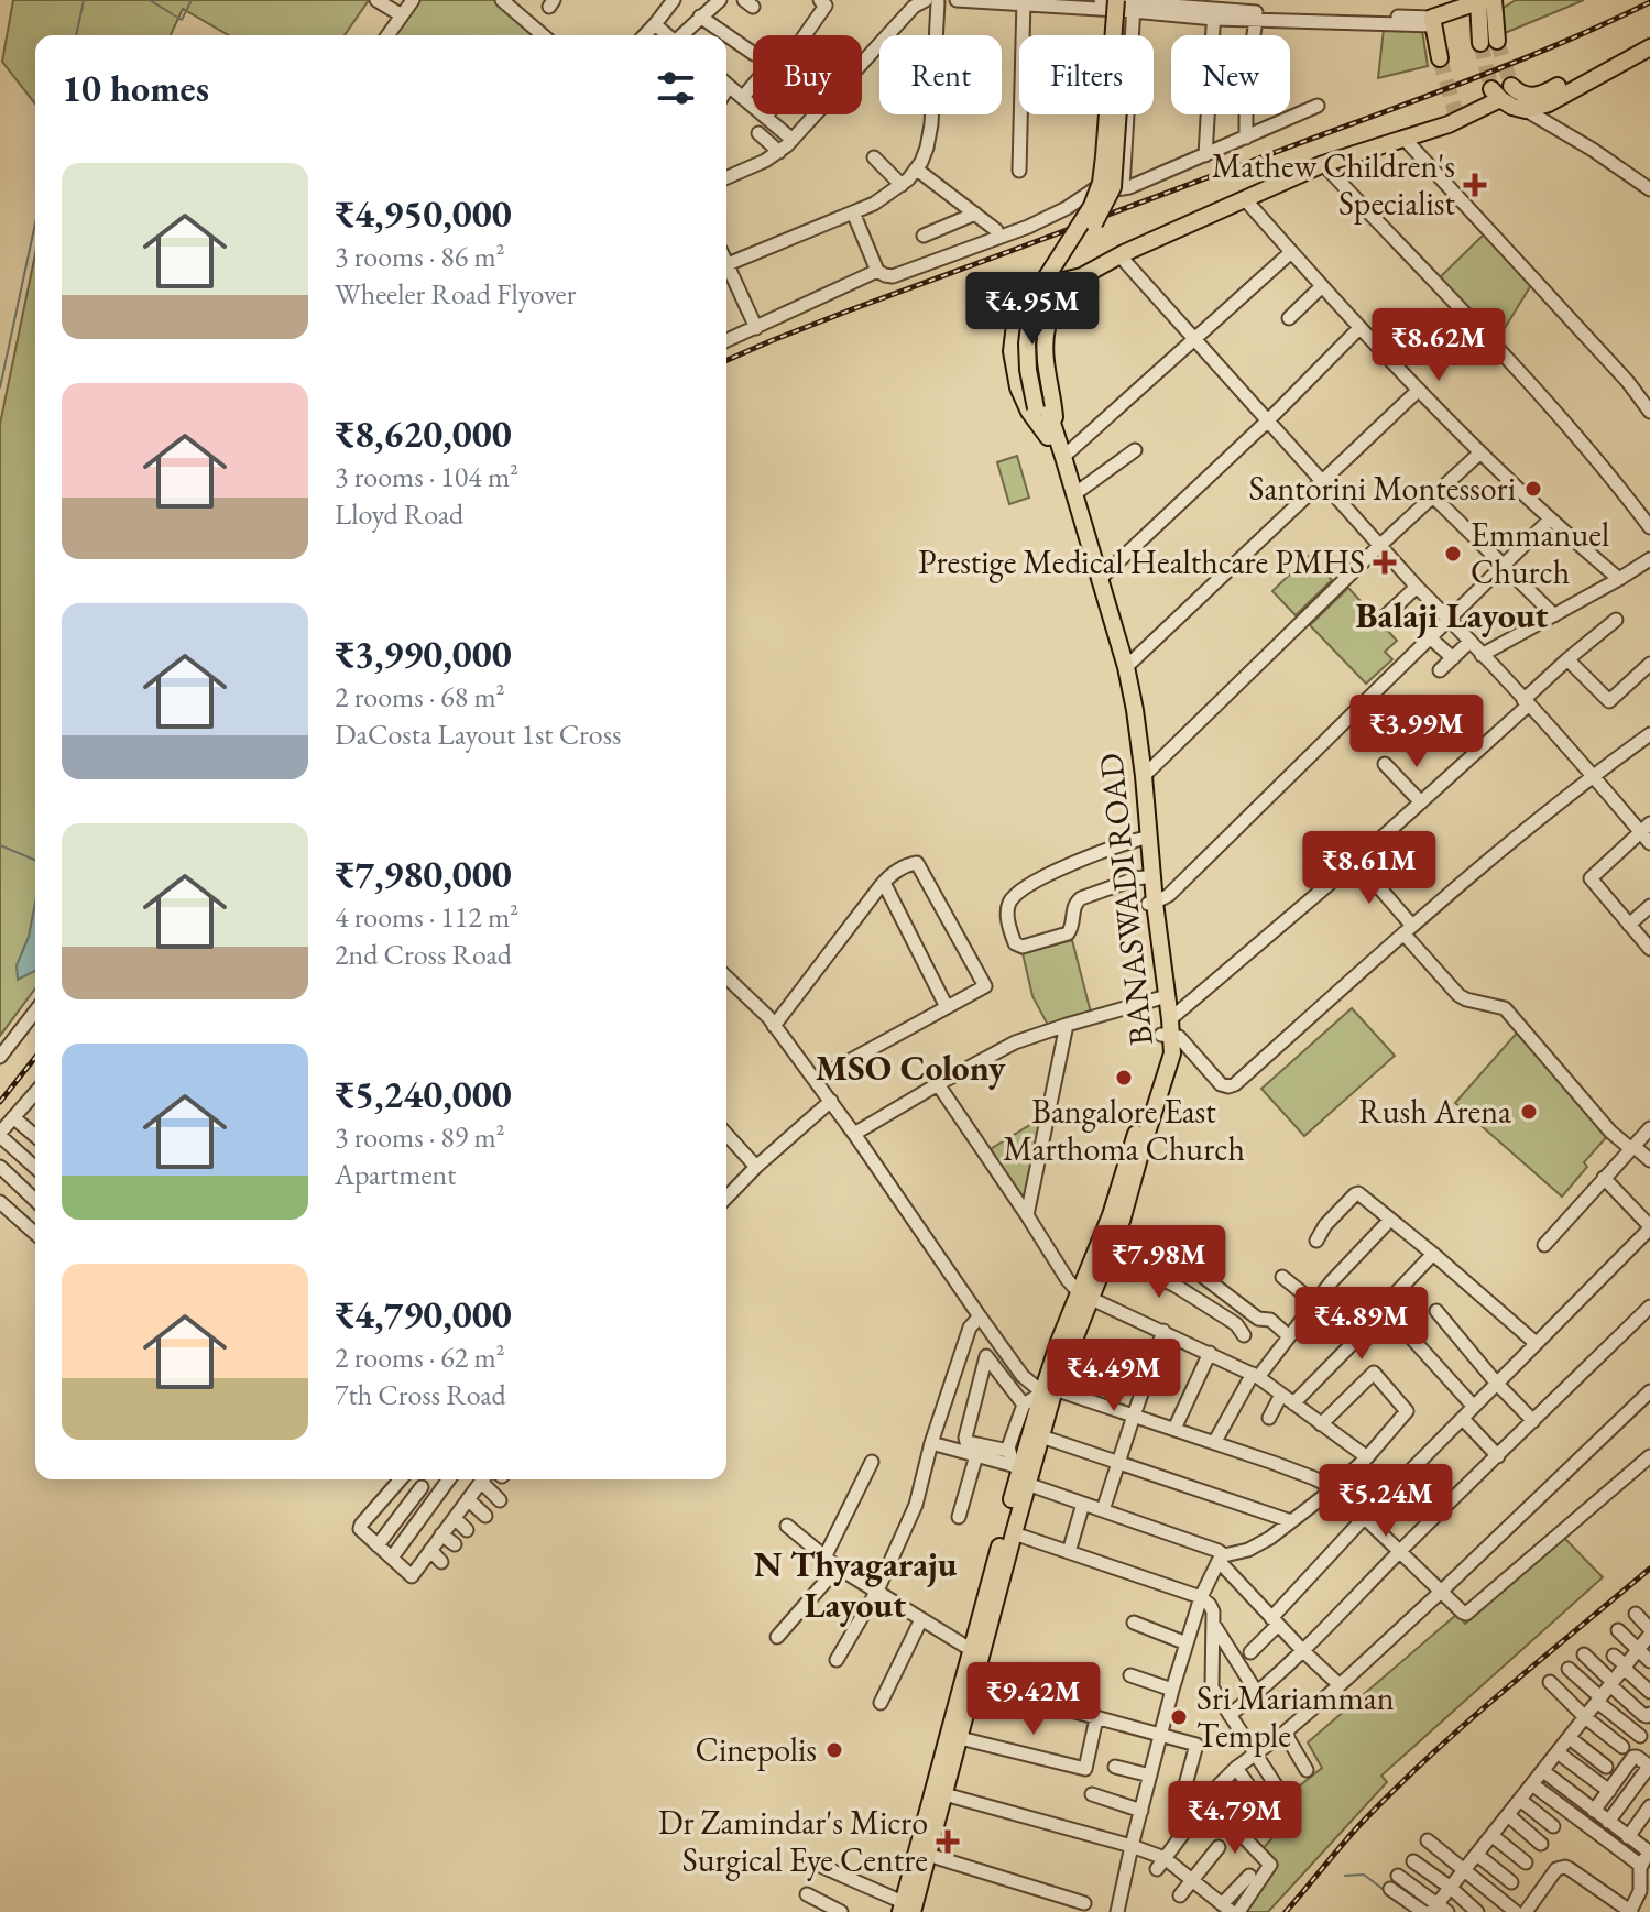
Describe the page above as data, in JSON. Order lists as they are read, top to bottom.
{
  "streets": {
    "main road": ["BANASWADI ROAD"]
  },
  "districts": ["Balaji Layout", "MSO Colony", "N Thyagaraju Layout"],
  "places": {
    "health": ["Mathew Children's Specialist", "Prestige Medical Healthcare PMHS", "Dr Zamindar's Micro Surgical Eye Centre"],
    "other": [
      "Santorini Montessori",
      "Emmanuel Church",
      "Bangalore East Marthoma Church",
      "Rush Arena",
      "Sri Mariamman Temple",
      "Cinepolis"
    ]
  },
  "page": {
    "chip": [
      "Buy",
      "Rent",
      "Filters",
      "New"
    ],
    "heading": "10 homes",
    "list": [
      {
        "name": "₹4,950,000",
        "note": "3 rooms · 86 m² · Wheeler Road Flyover"
      },
      {
        "name": "₹8,620,000",
        "note": "3 rooms · 104 m² · Lloyd Road"
      },
      {
        "name": "₹3,990,000",
        "note": "2 rooms · 68 m² · DaCosta Layout 1st Cross"
      },
      {
        "name": "₹7,980,000",
        "note": "4 rooms · 112 m² · 2nd Cross Road"
      },
      {
        "name": "₹5,240,000",
        "note": "3 rooms · 89 m² · Apartment"
      },
      {
        "name": "₹4,790,000",
        "note": "2 rooms · 62 m² · 7th Cross Road"
      }
    ],
    "price": [
      "₹4.95M",
      "₹8.62M",
      "₹3.99M",
      "₹8.61M",
      "₹7.98M",
      "₹4.89M",
      "₹4.49M",
      "₹5.24M",
      "₹9.42M",
      "₹4.79M"
    ]
  }
}
